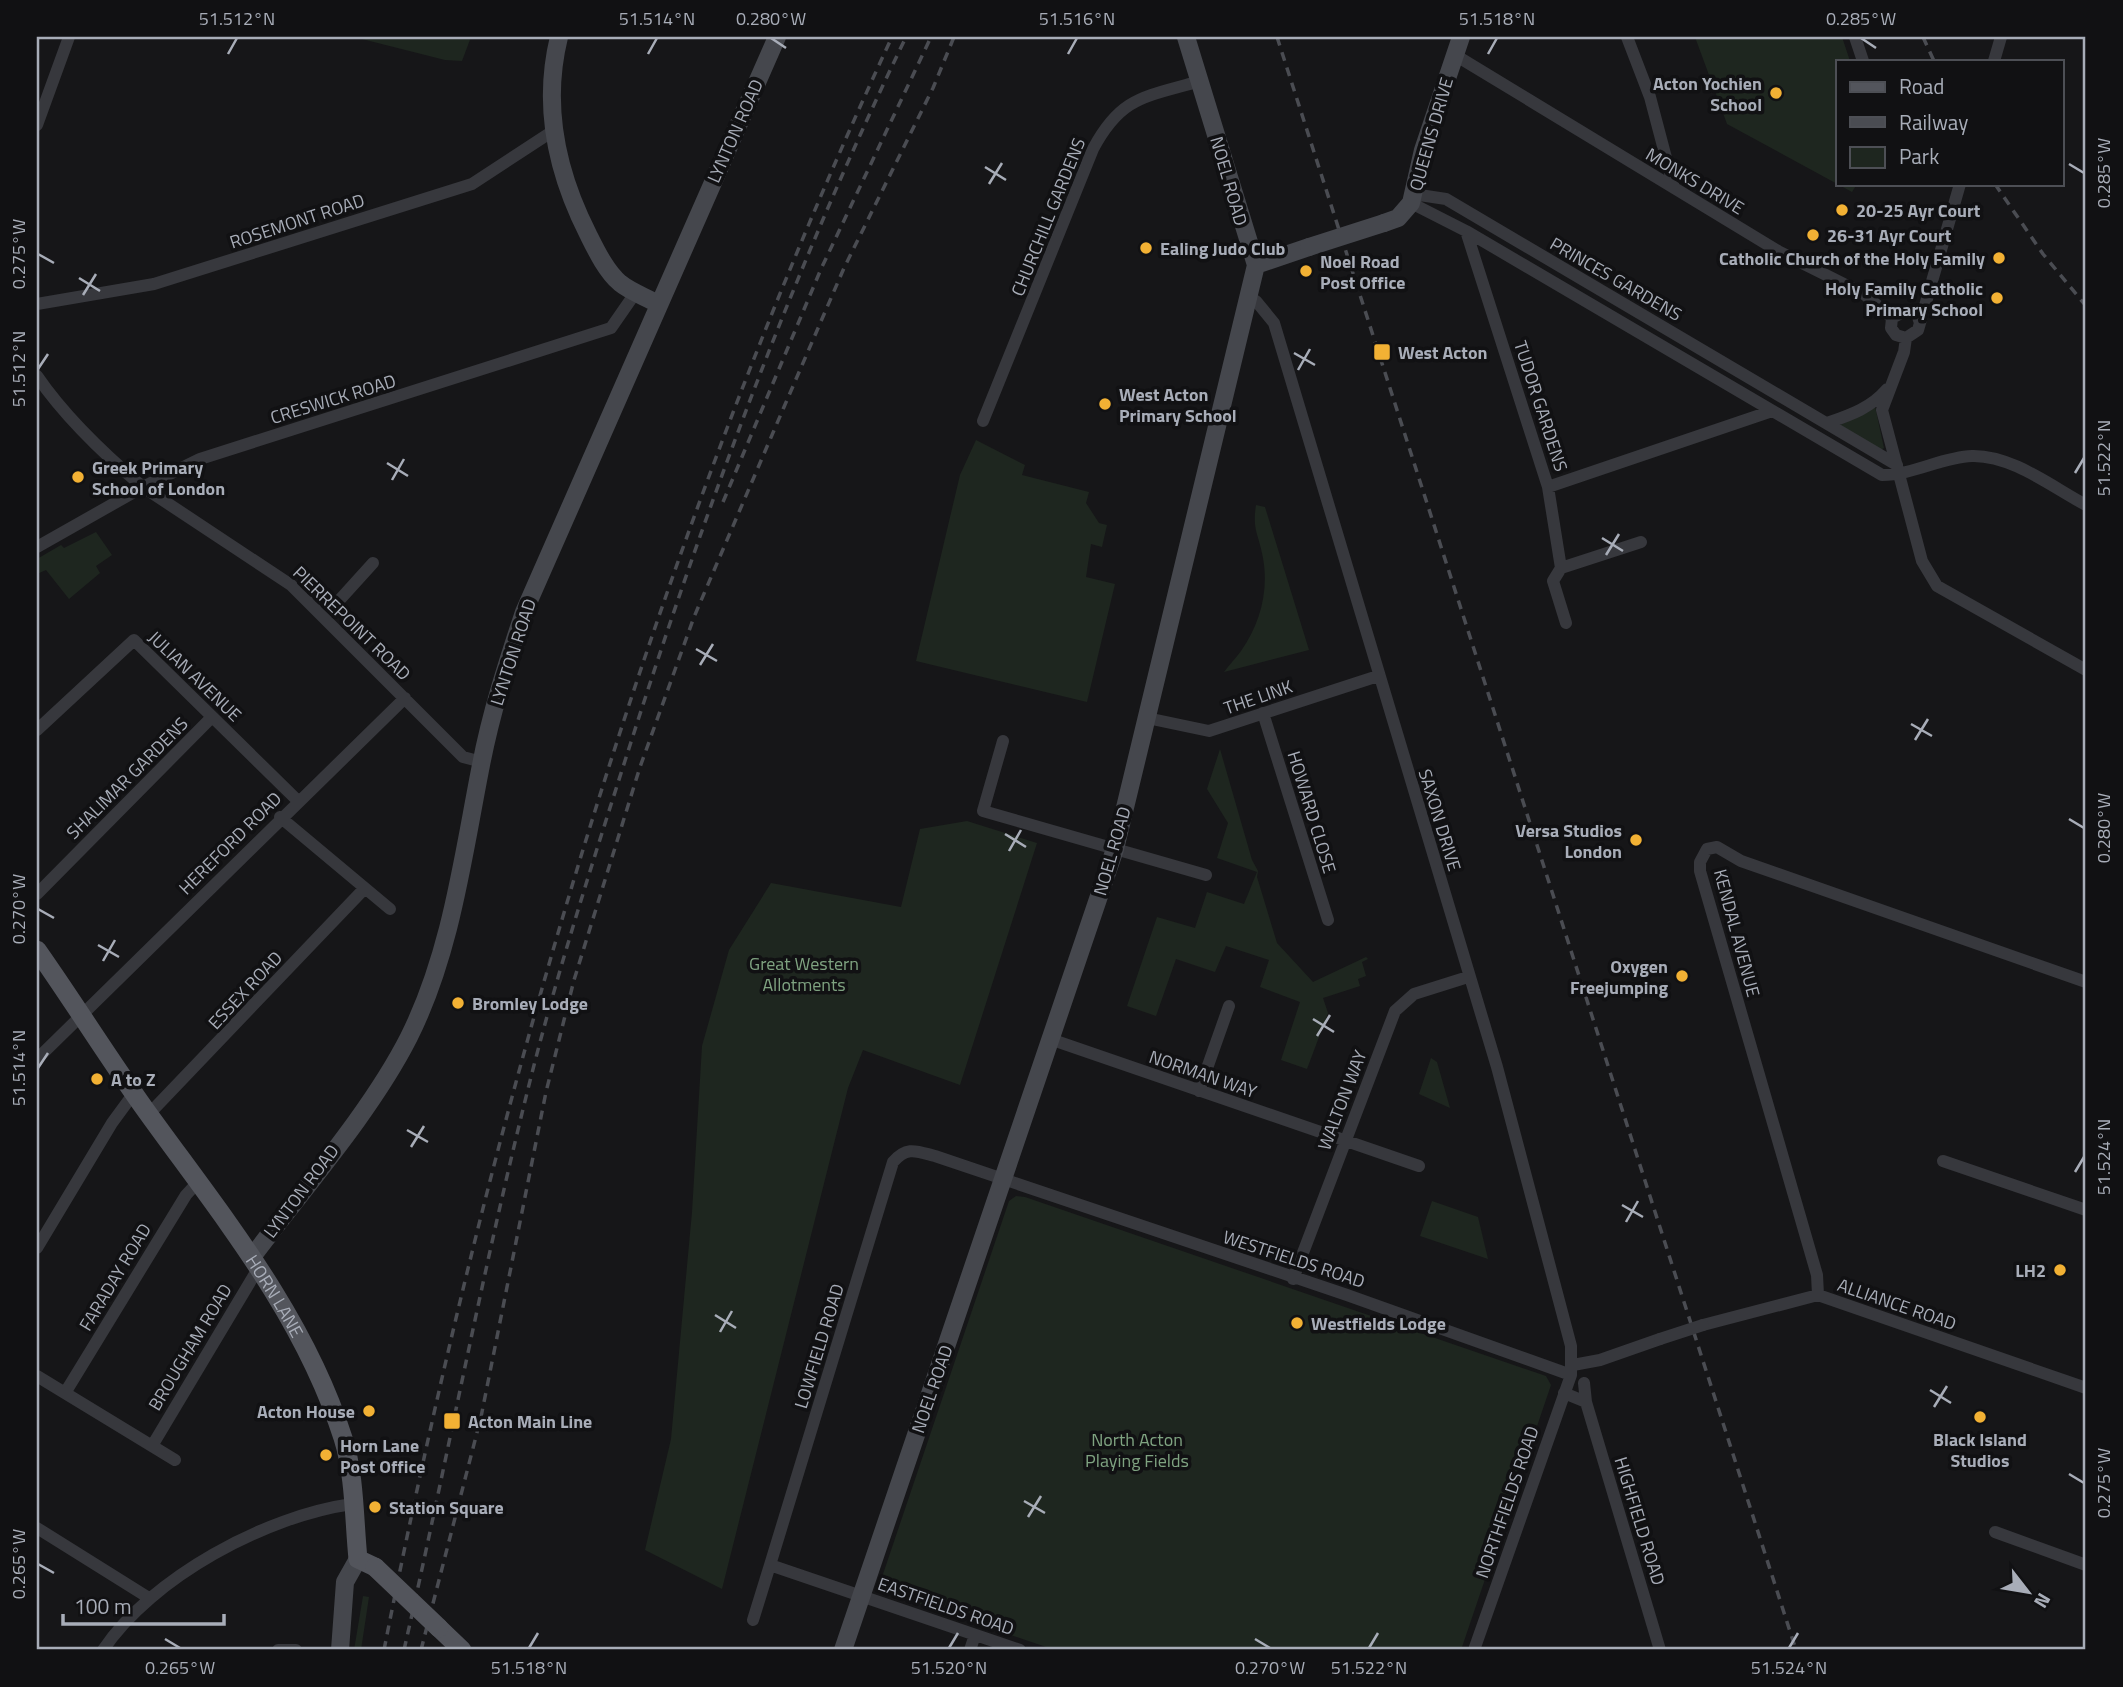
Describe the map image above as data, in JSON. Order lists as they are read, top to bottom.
{
  "streets": {
    "main road": ["HORN LANE"],
    "street": [
      "LYNTON ROAD",
      "QUEENS DRIVE",
      "NOEL ROAD",
      "MONKS DRIVE",
      "CHURCHILL GARDENS",
      "ROSEMONT ROAD",
      "PRINCES GARDENS",
      "CRESWICK ROAD",
      "TUDOR GARDENS",
      "PIERREPOINT ROAD",
      "JULIAN AVENUE",
      "THE LINK",
      "SHALIMAR GARDENS",
      "HOWARD CLOSE",
      "SAXON DRIVE",
      "HEREFORD ROAD",
      "KENDAL AVENUE",
      "ESSEX ROAD",
      "NORMAN WAY",
      "WALTON WAY",
      "WESTFIELDS ROAD",
      "FARADAY ROAD",
      "ALLIANCE ROAD",
      "LOWFIELD ROAD",
      "BROUGHAM ROAD",
      "NORTHFIELDS ROAD",
      "HIGHFIELD ROAD",
      "EASTFIELDS ROAD"
    ]
  },
  "crossings": [
    ["LYNTON ROAD", "PIERREPOINT ROAD"],
    ["LYNTON ROAD", "HORN LANE"],
    ["LYNTON ROAD", "BROUGHAM ROAD"],
    ["QUEENS DRIVE", "NOEL ROAD"],
    ["QUEENS DRIVE", "MONKS DRIVE"],
    ["QUEENS DRIVE", "PRINCES GARDENS"],
    ["NOEL ROAD", "CHURCHILL GARDENS"],
    ["NOEL ROAD", "THE LINK"],
    ["NOEL ROAD", "SAXON DRIVE"],
    ["NOEL ROAD", "NORMAN WAY"],
    ["NOEL ROAD", "WESTFIELDS ROAD"],
    ["NOEL ROAD", "LOWFIELD ROAD"],
    ["NOEL ROAD", "EASTFIELDS ROAD"],
    ["PRINCES GARDENS", "TUDOR GARDENS"],
    ["CRESWICK ROAD", "PIERREPOINT ROAD"],
    ["PIERREPOINT ROAD", "HEREFORD ROAD"],
    ["JULIAN AVENUE", "SHALIMAR GARDENS"],
    ["JULIAN AVENUE", "HEREFORD ROAD"],
    ["THE LINK", "HOWARD CLOSE"],
    ["THE LINK", "SAXON DRIVE"],
    ["SAXON DRIVE", "WALTON WAY"],
    ["SAXON DRIVE", "WESTFIELDS ROAD"],
    ["SAXON DRIVE", "ALLIANCE ROAD"],
    ["SAXON DRIVE", "NORTHFIELDS ROAD"],
    ["HEREFORD ROAD", "HORN LANE"],
    ["KENDAL AVENUE", "ALLIANCE ROAD"],
    ["ESSEX ROAD", "HORN LANE"],
    ["NORMAN WAY", "WALTON WAY"],
    ["WALTON WAY", "WESTFIELDS ROAD"],
    ["WESTFIELDS ROAD", "ALLIANCE ROAD"],
    ["WESTFIELDS ROAD", "LOWFIELD ROAD"],
    ["WESTFIELDS ROAD", "NORTHFIELDS ROAD"],
    ["FARADAY ROAD", "HORN LANE"],
    ["HORN LANE", "BROUGHAM ROAD"],
    ["ALLIANCE ROAD", "NORTHFIELDS ROAD"]
  ],
  "parks": ["Great Western Allotments", "North Acton Playing Fields"],
  "places": {
    "other": [
      "Acton Yochien School",
      "20-25 Ayr Court",
      "26-31 Ayr Court",
      "Ealing Judo Club",
      "Catholic Church of the Holy Family",
      "Noel Road Post Office",
      "Holy Family Catholic Primary School",
      "West Acton Primary School",
      "Greek Primary School of London",
      "Versa Studios London",
      "Oxygen Freejumping",
      "Bromley Lodge",
      "A to Z",
      "LH2",
      "Westfields Lodge",
      "Acton House",
      "Black Island Studios",
      "Horn Lane Post Office",
      "Station Square"
    ],
    "transit": ["West Acton", "Acton Main Line"]
  },
  "legend": ["Road", "Railway", "Park"],
  "scale_bar": "100 m",
  "north": "bottom right",
  "coordinates": [
    "51.512°N",
    "51.514°N",
    "0.280°W",
    "51.516°N",
    "51.518°N",
    "0.285°W",
    "0.275°W",
    "51.522°N",
    "0.270°W",
    "51.524°N",
    "0.265°W",
    "51.520°N"
  ]
}
